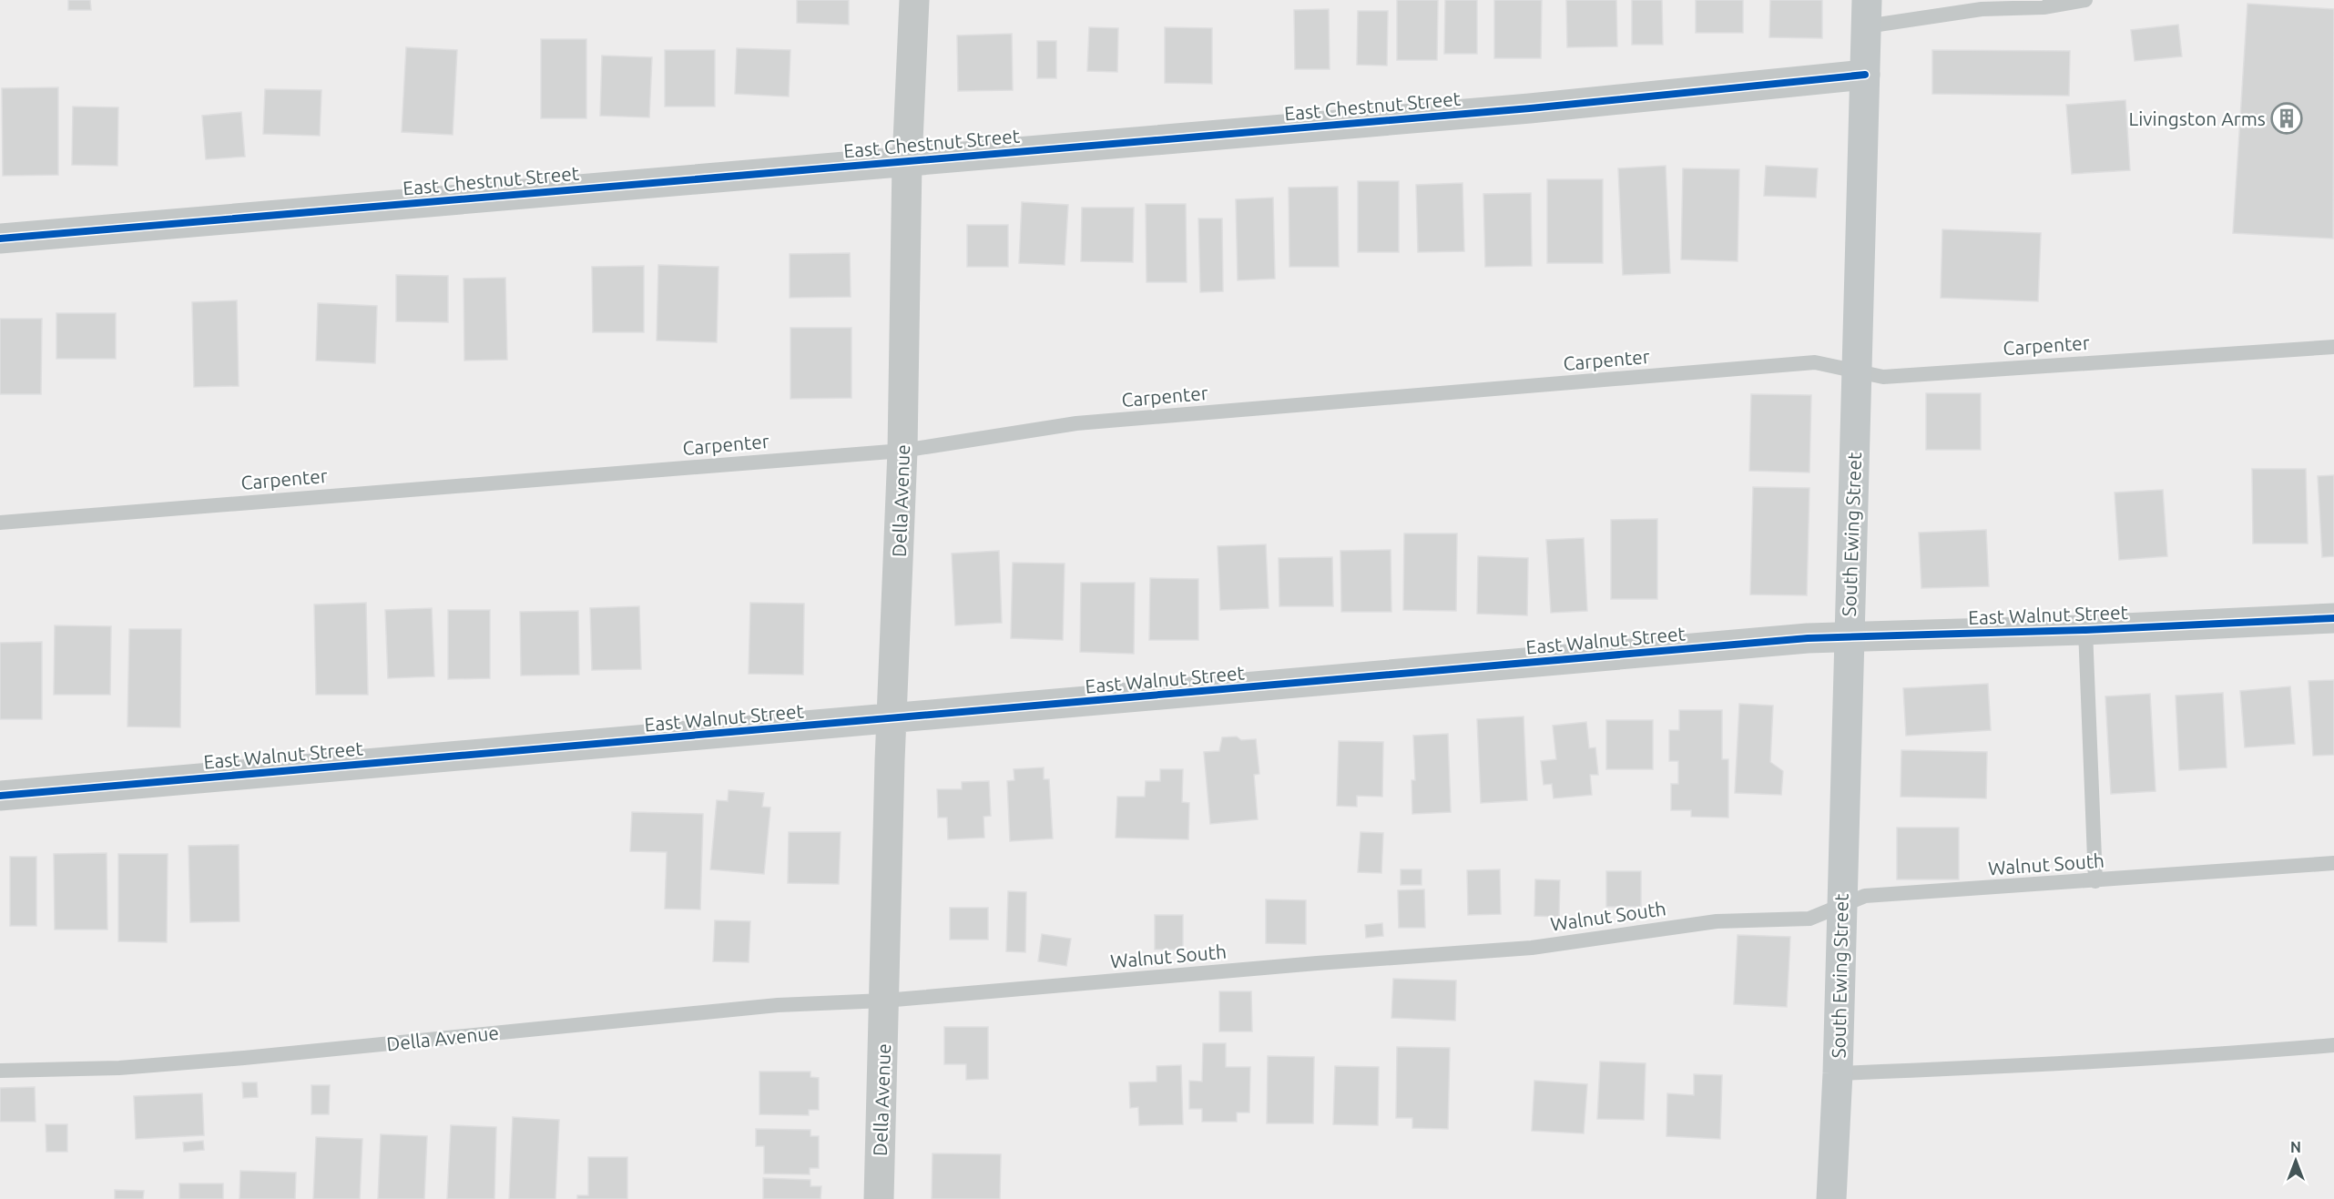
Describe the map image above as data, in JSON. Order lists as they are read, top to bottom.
{
  "streets": {
    "street": [
      "East Chestnut Street",
      "Della Avenue",
      "South Ewing Street",
      "East Walnut Street"
    ],
    "lane": ["Carpenter", "Walnut South"]
  },
  "crossings": [
    ["East Chestnut Street", "Della Avenue"],
    ["East Chestnut Street", "South Ewing Street"],
    ["Carpenter", "Della Avenue"],
    ["Carpenter", "South Ewing Street"],
    ["Della Avenue", "East Walnut Street"],
    ["Della Avenue", "Walnut South"],
    ["South Ewing Street", "East Walnut Street"],
    ["South Ewing Street", "Walnut South"]
  ],
  "places": {
    "building": ["Livingston Arms"]
  },
  "north": "top"
}
